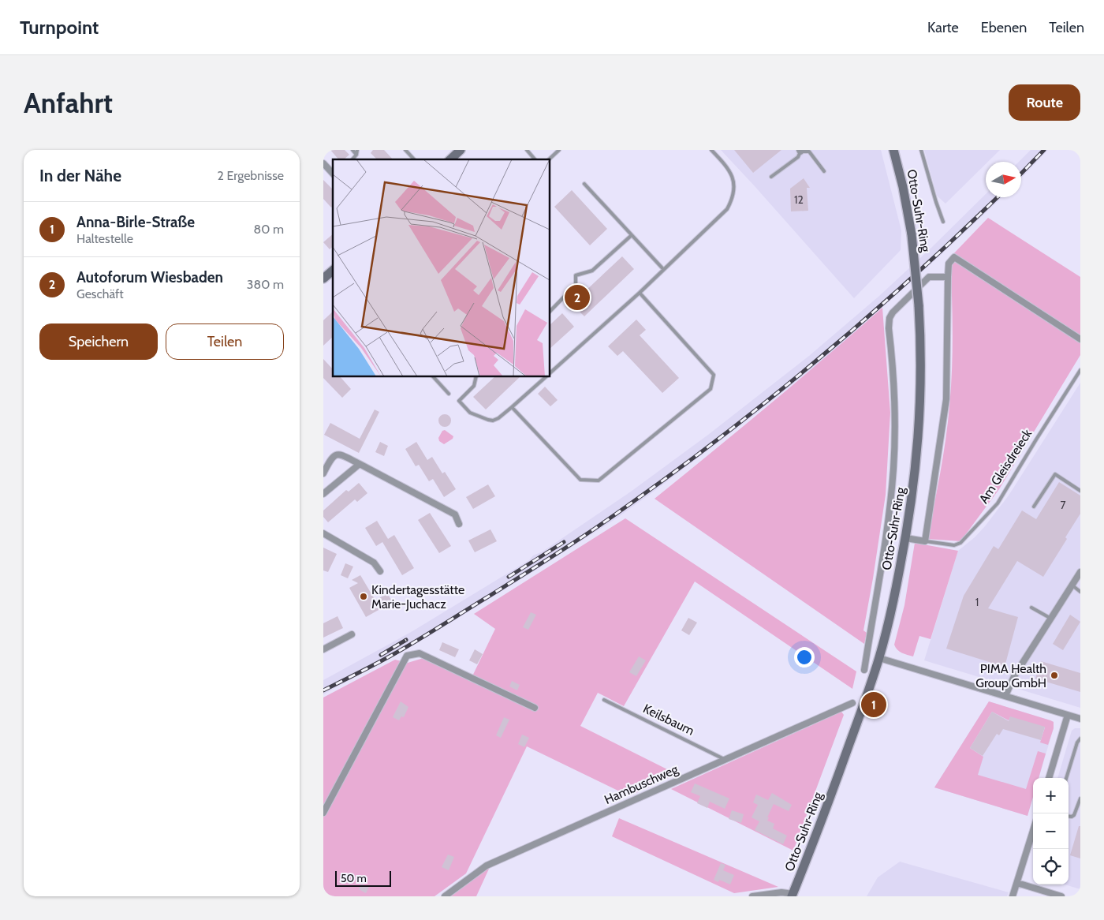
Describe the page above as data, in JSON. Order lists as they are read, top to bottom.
{
  "streets": {
    "street": ["Otto-Suhr-Ring", "Am Gleisdreieck", "Hambuschweg"],
    "lane": ["Keilsbaum"]
  },
  "crossings": [
    ["Otto-Suhr-Ring", "Am Gleisdreieck"],
    ["Keilsbaum", "Hambuschweg"]
  ],
  "places": ["Kindertagesstätte Marie-Juchacz", "PIMA Health Group GmbH"],
  "house_numbers": ["12", "7", "1"],
  "scale_bar": "50 m",
  "north": "right",
  "page": {
    "header": "Turnpoint",
    "nav": ["Karte", "Ebenen", "Teilen"],
    "buttons": [
      "Route",
      ["Speichern", "Teilen"]
    ],
    "title": "Anfahrt",
    "heading": ["In der Nähe", "2 Ergebnisse"],
    "list": [
      {
        "mark": "1",
        "name": "Anna-Birle-Straße",
        "note": "Haltestelle",
        "value": "80 m"
      },
      {
        "mark": "2",
        "name": "Autoforum Wiesbaden",
        "note": "Geschäft",
        "value": "380 m"
      }
    ],
    "pins": ["2", "1"],
    "map_buttons": ["+", "−"],
    "scale": "50 m"
  }
}
